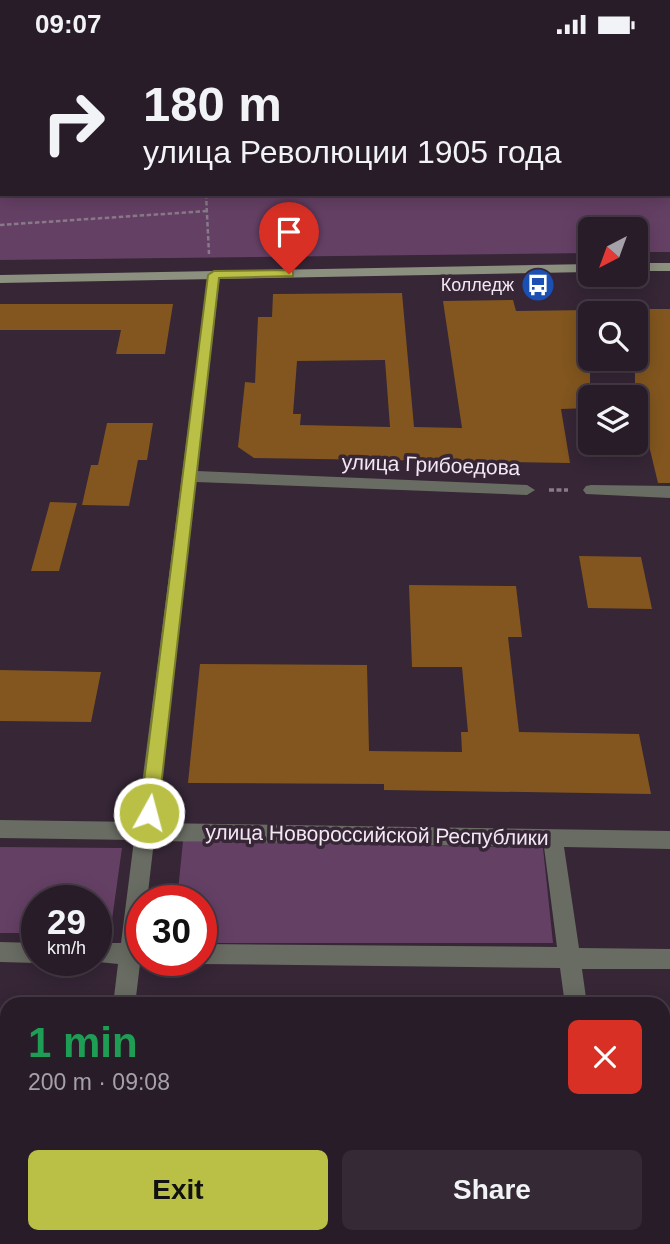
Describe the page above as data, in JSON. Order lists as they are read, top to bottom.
{
  "streets": {
    "street": ["улица Грибоедова", "улица Новороссийской Республики"]
  },
  "places": {
    "bus stop": ["Колледж"]
  },
  "north": "bottom left",
  "page": {
    "status": "09:07",
    "turn": ["180 m", "улица Революции 1905 года"],
    "speed": "29 km/h",
    "limit": "30",
    "heading": ["1 min", "200 m · 09:08"],
    "buttons": ["Exit", "Share"]
  }
}
